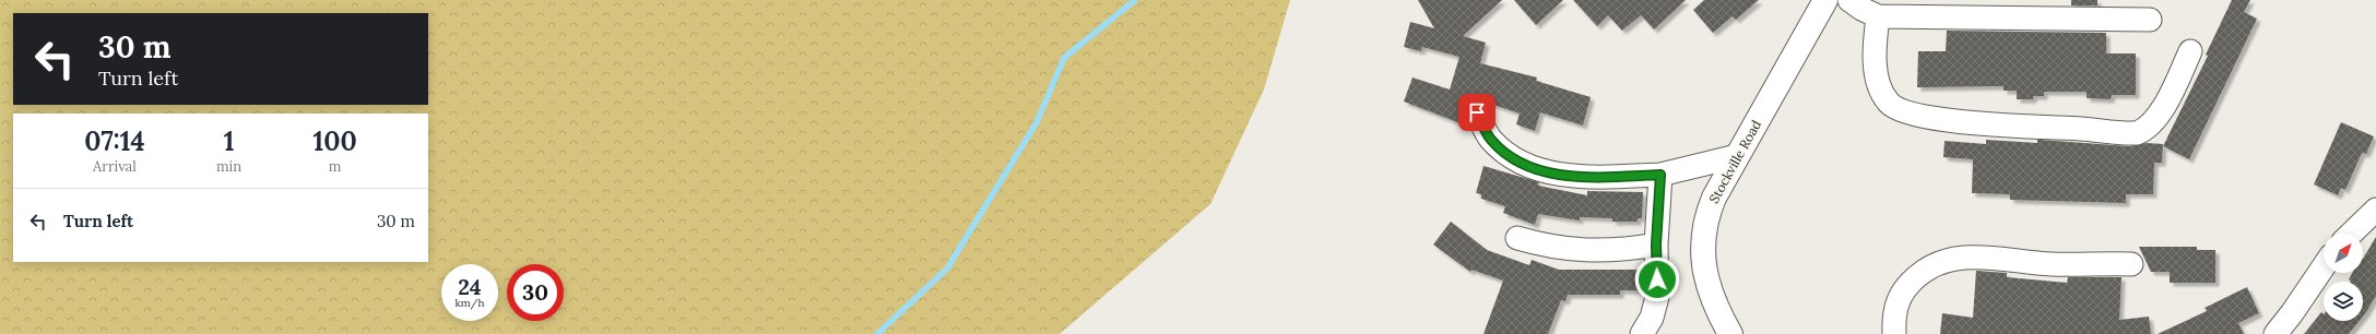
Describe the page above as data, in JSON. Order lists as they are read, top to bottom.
{
  "streets": {
    "street": ["Stockville Road"]
  },
  "north": "top right",
  "page": {
    "turn": ["30 m", "Turn left"],
    "eta": [
      "07:14",
      "Arrival",
      "1",
      "min",
      "100",
      "m"
    ],
    "list": [
      {
        "name": "Turn left",
        "value": "30 m"
      }
    ],
    "speed": "24 km/h",
    "limit": "30"
  }
}
